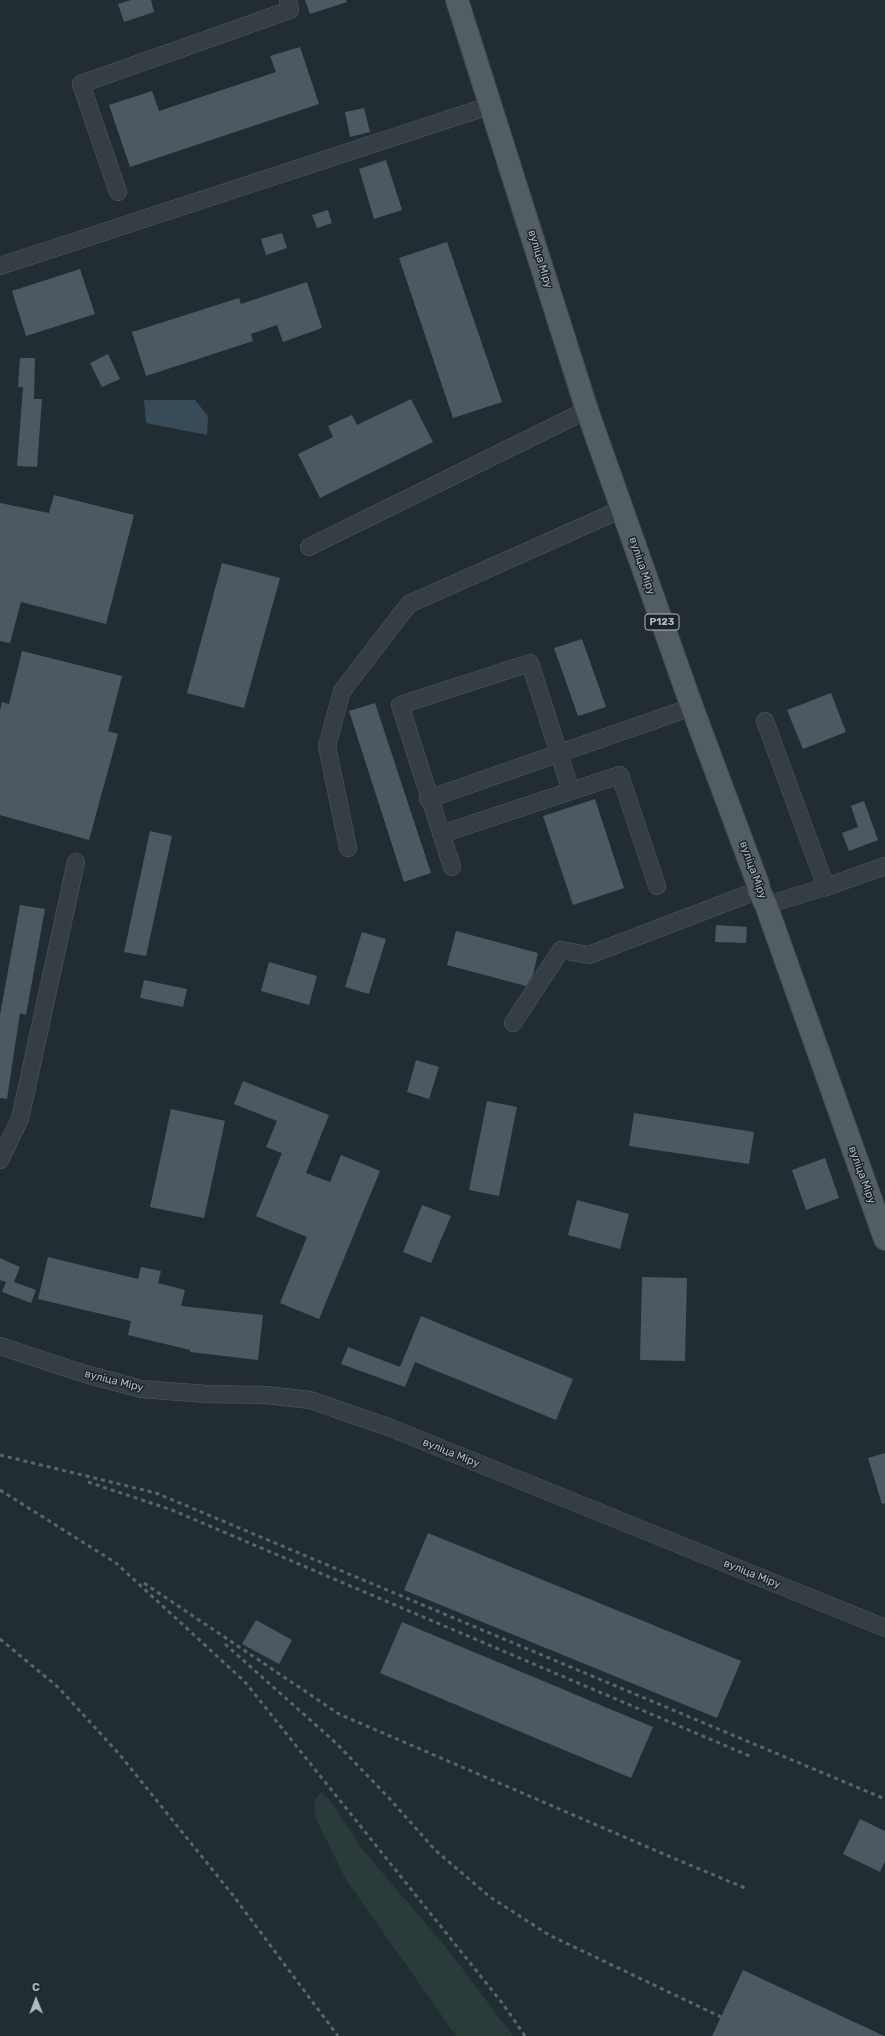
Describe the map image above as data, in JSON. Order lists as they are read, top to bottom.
{
  "streets": {
    "main road": ["вуліца Міру", "Р123"]
  },
  "north": "top"
}
